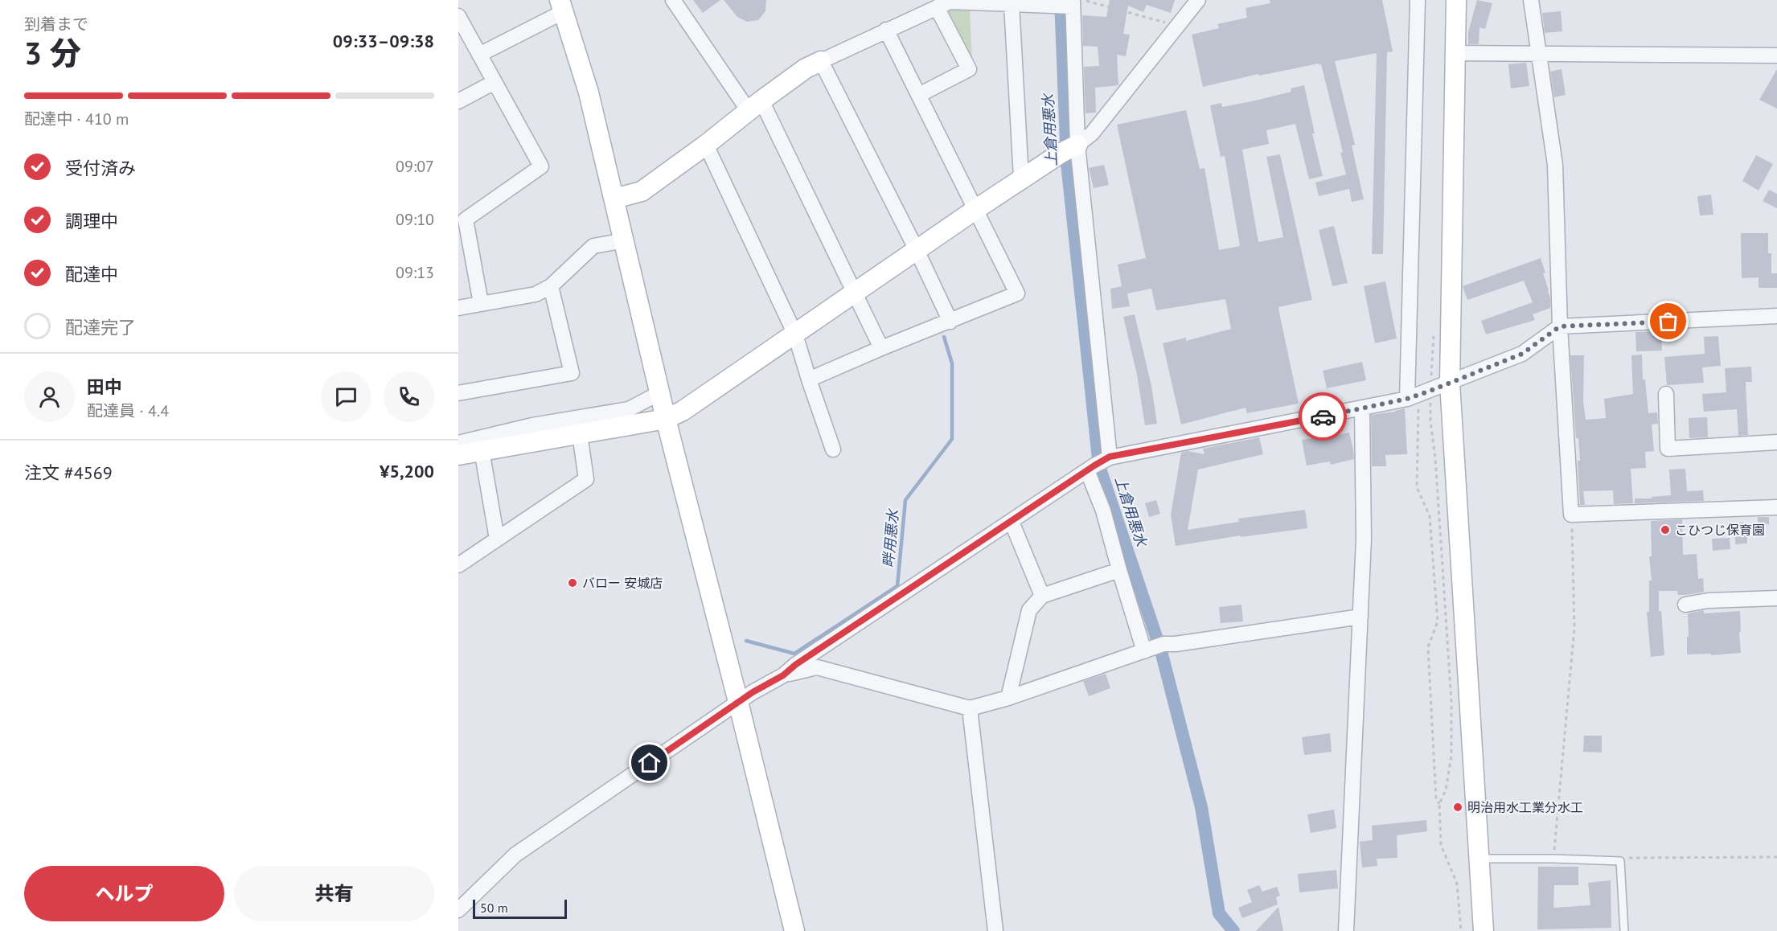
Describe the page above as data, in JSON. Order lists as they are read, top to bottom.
{
  "water": ["上倉用悪水", "畔用悪水"],
  "places": ["こひつじ保育園", "バロー 安城店", "明治用水工業分水工"],
  "scale_bar": "50 m",
  "page": {
    "heading": ["3 分", "到着まで", "09:33–09:38"],
    "panel": [
      "田中",
      "配達員 · 4.4",
      "注文 #4569",
      "¥5,200"
    ],
    "bar": "配達中 · 410 m",
    "list": [
      ["受付済み", "09:07"],
      ["調理中", "09:10"],
      ["配達中", "09:13"],
      "配達完了"
    ],
    "buttons": ["ヘルプ", "共有"],
    "scale": "50 m"
  }
}
